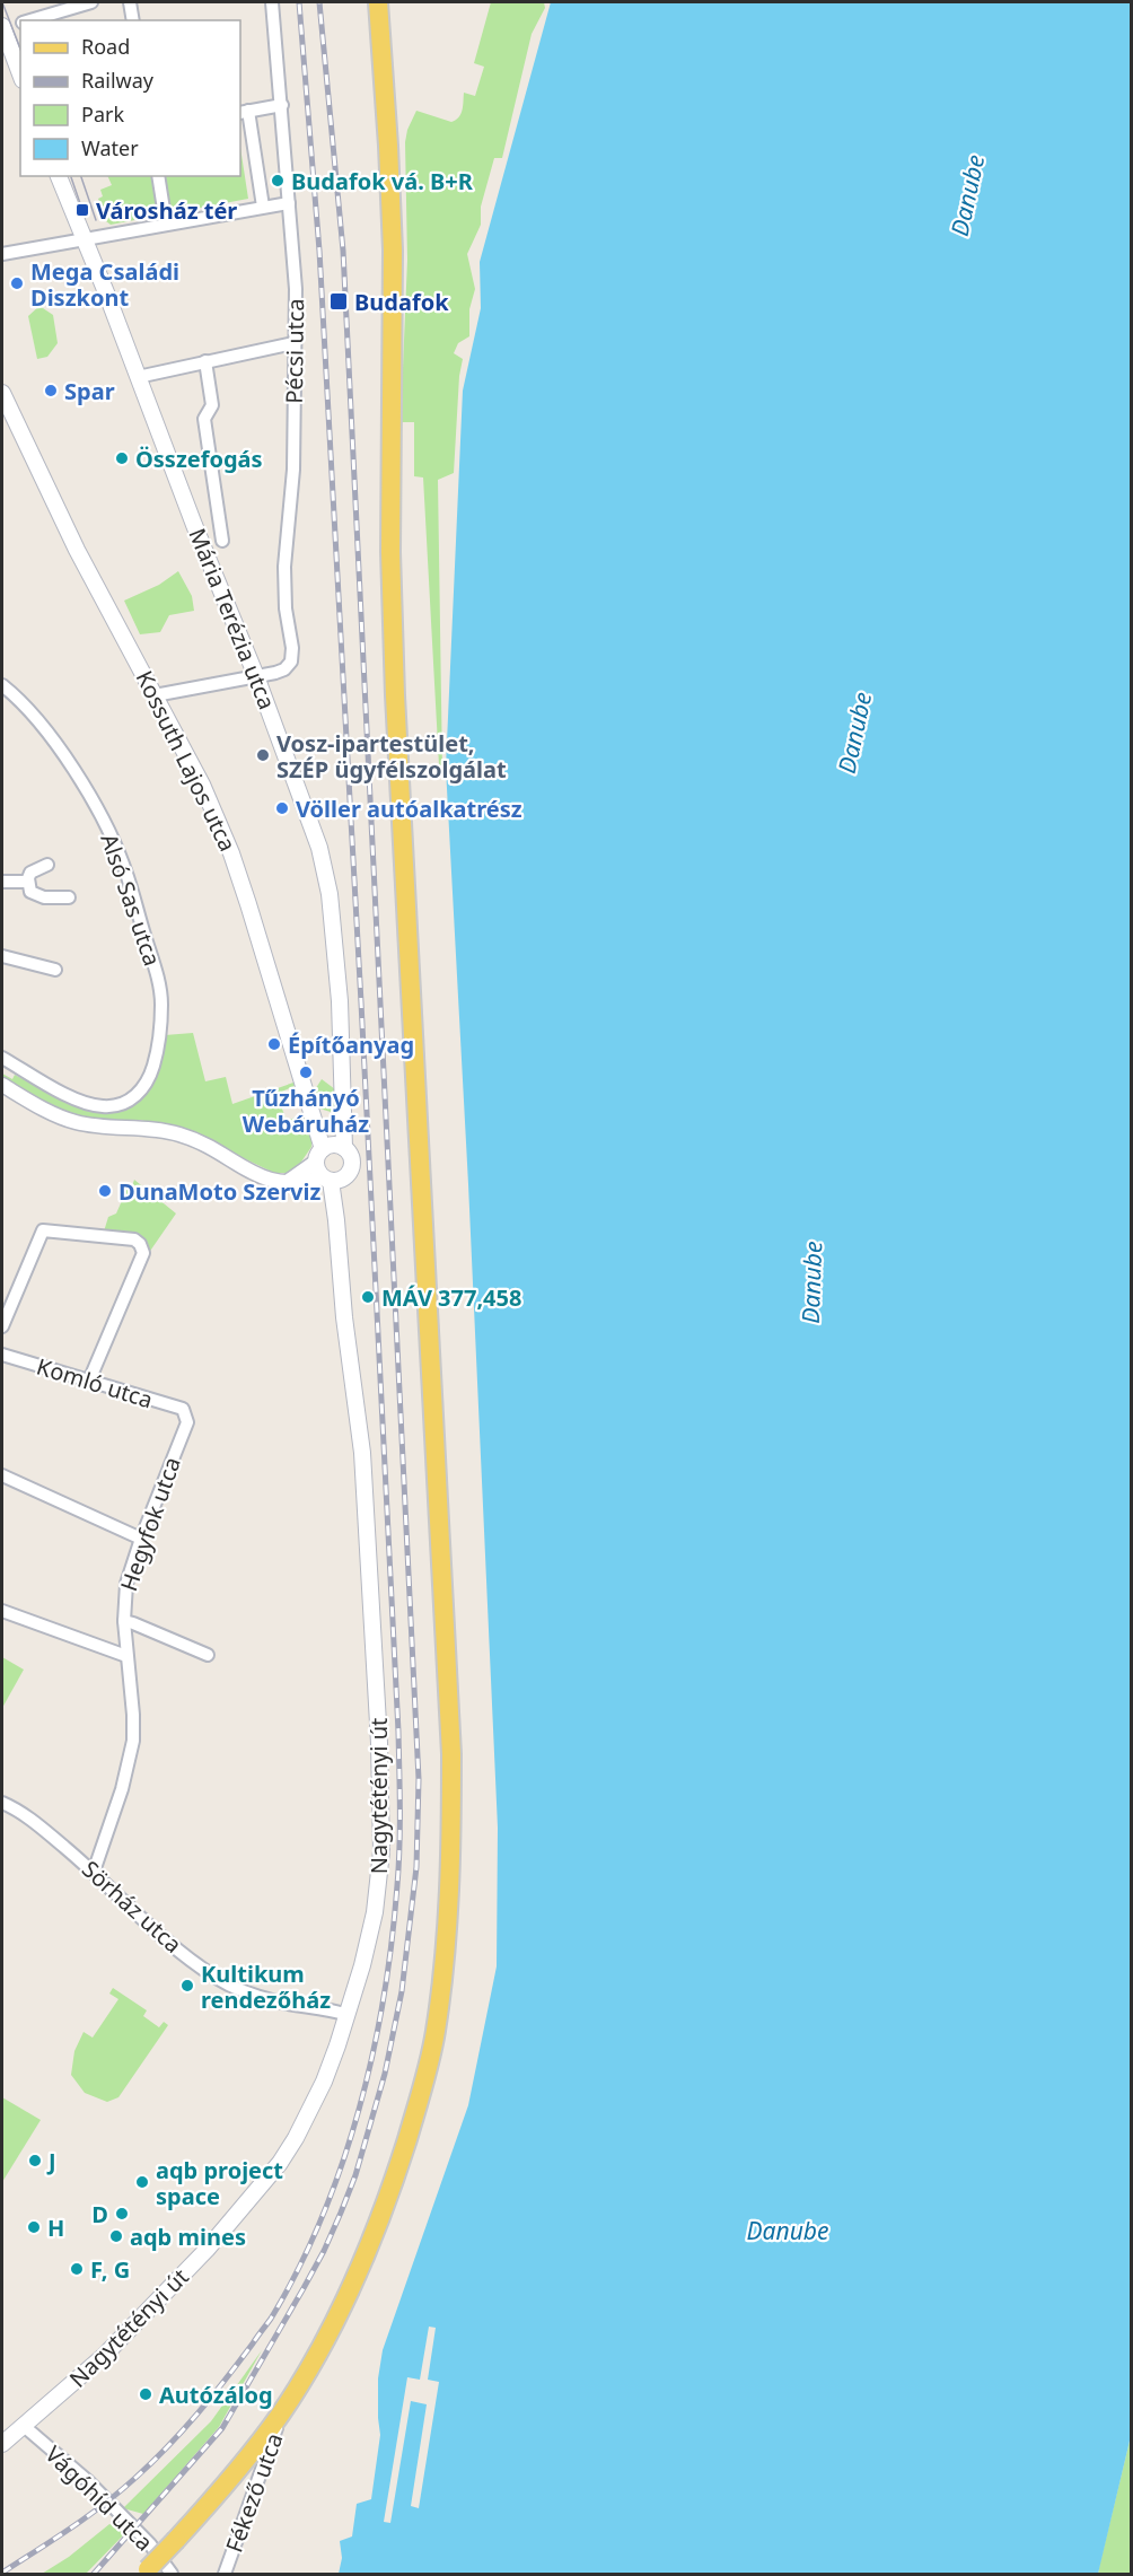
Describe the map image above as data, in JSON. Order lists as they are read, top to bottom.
{
  "streets": {
    "main road": ["Mária Terézia utca", "Kossuth Lajos utca", "Nagytétényi út"],
    "street": [
      "Pécsi utca",
      "Alsó Sas utca",
      "Komló utca",
      "Hegyfok utca",
      "Sörház utca",
      "Fékező utca",
      "Vágóhíd utca"
    ]
  },
  "crossings": [
    ["Pécsi utca", "Mária Terézia utca"],
    ["Pécsi utca", "Kossuth Lajos utca"],
    ["Mária Terézia utca", "Kossuth Lajos utca"],
    ["Mária Terézia utca", "Nagytétényi út"],
    ["Kossuth Lajos utca", "Nagytétényi út"],
    ["Komló utca", "Hegyfok utca"],
    ["Hegyfok utca", "Sörház utca"],
    ["Nagytétényi út", "Sörház utca"],
    ["Nagytétényi út", "Vágóhíd utca"]
  ],
  "water": ["Danube"],
  "places": {
    "other": [
      "Budafok vá. B+R",
      "Mega Családi Diszkont",
      "Spar",
      "Összefogás",
      "Vosz-ipartestület, SZÉP ügyfélszolgálat",
      "Völler autóalkatrész",
      "Építőanyag",
      "Tűzhányó Webáruház",
      "DunaMoto Szerviz",
      "MÁV 377,458",
      "Kultikum rendezőház",
      "J",
      "aqb project space",
      "D",
      "H",
      "aqb mines",
      "F, G",
      "Autózálog"
    ],
    "transit": ["Városház tér", "Budafok"]
  },
  "legend": [
    "Road",
    "Railway",
    "Park",
    "Water"
  ]
}
